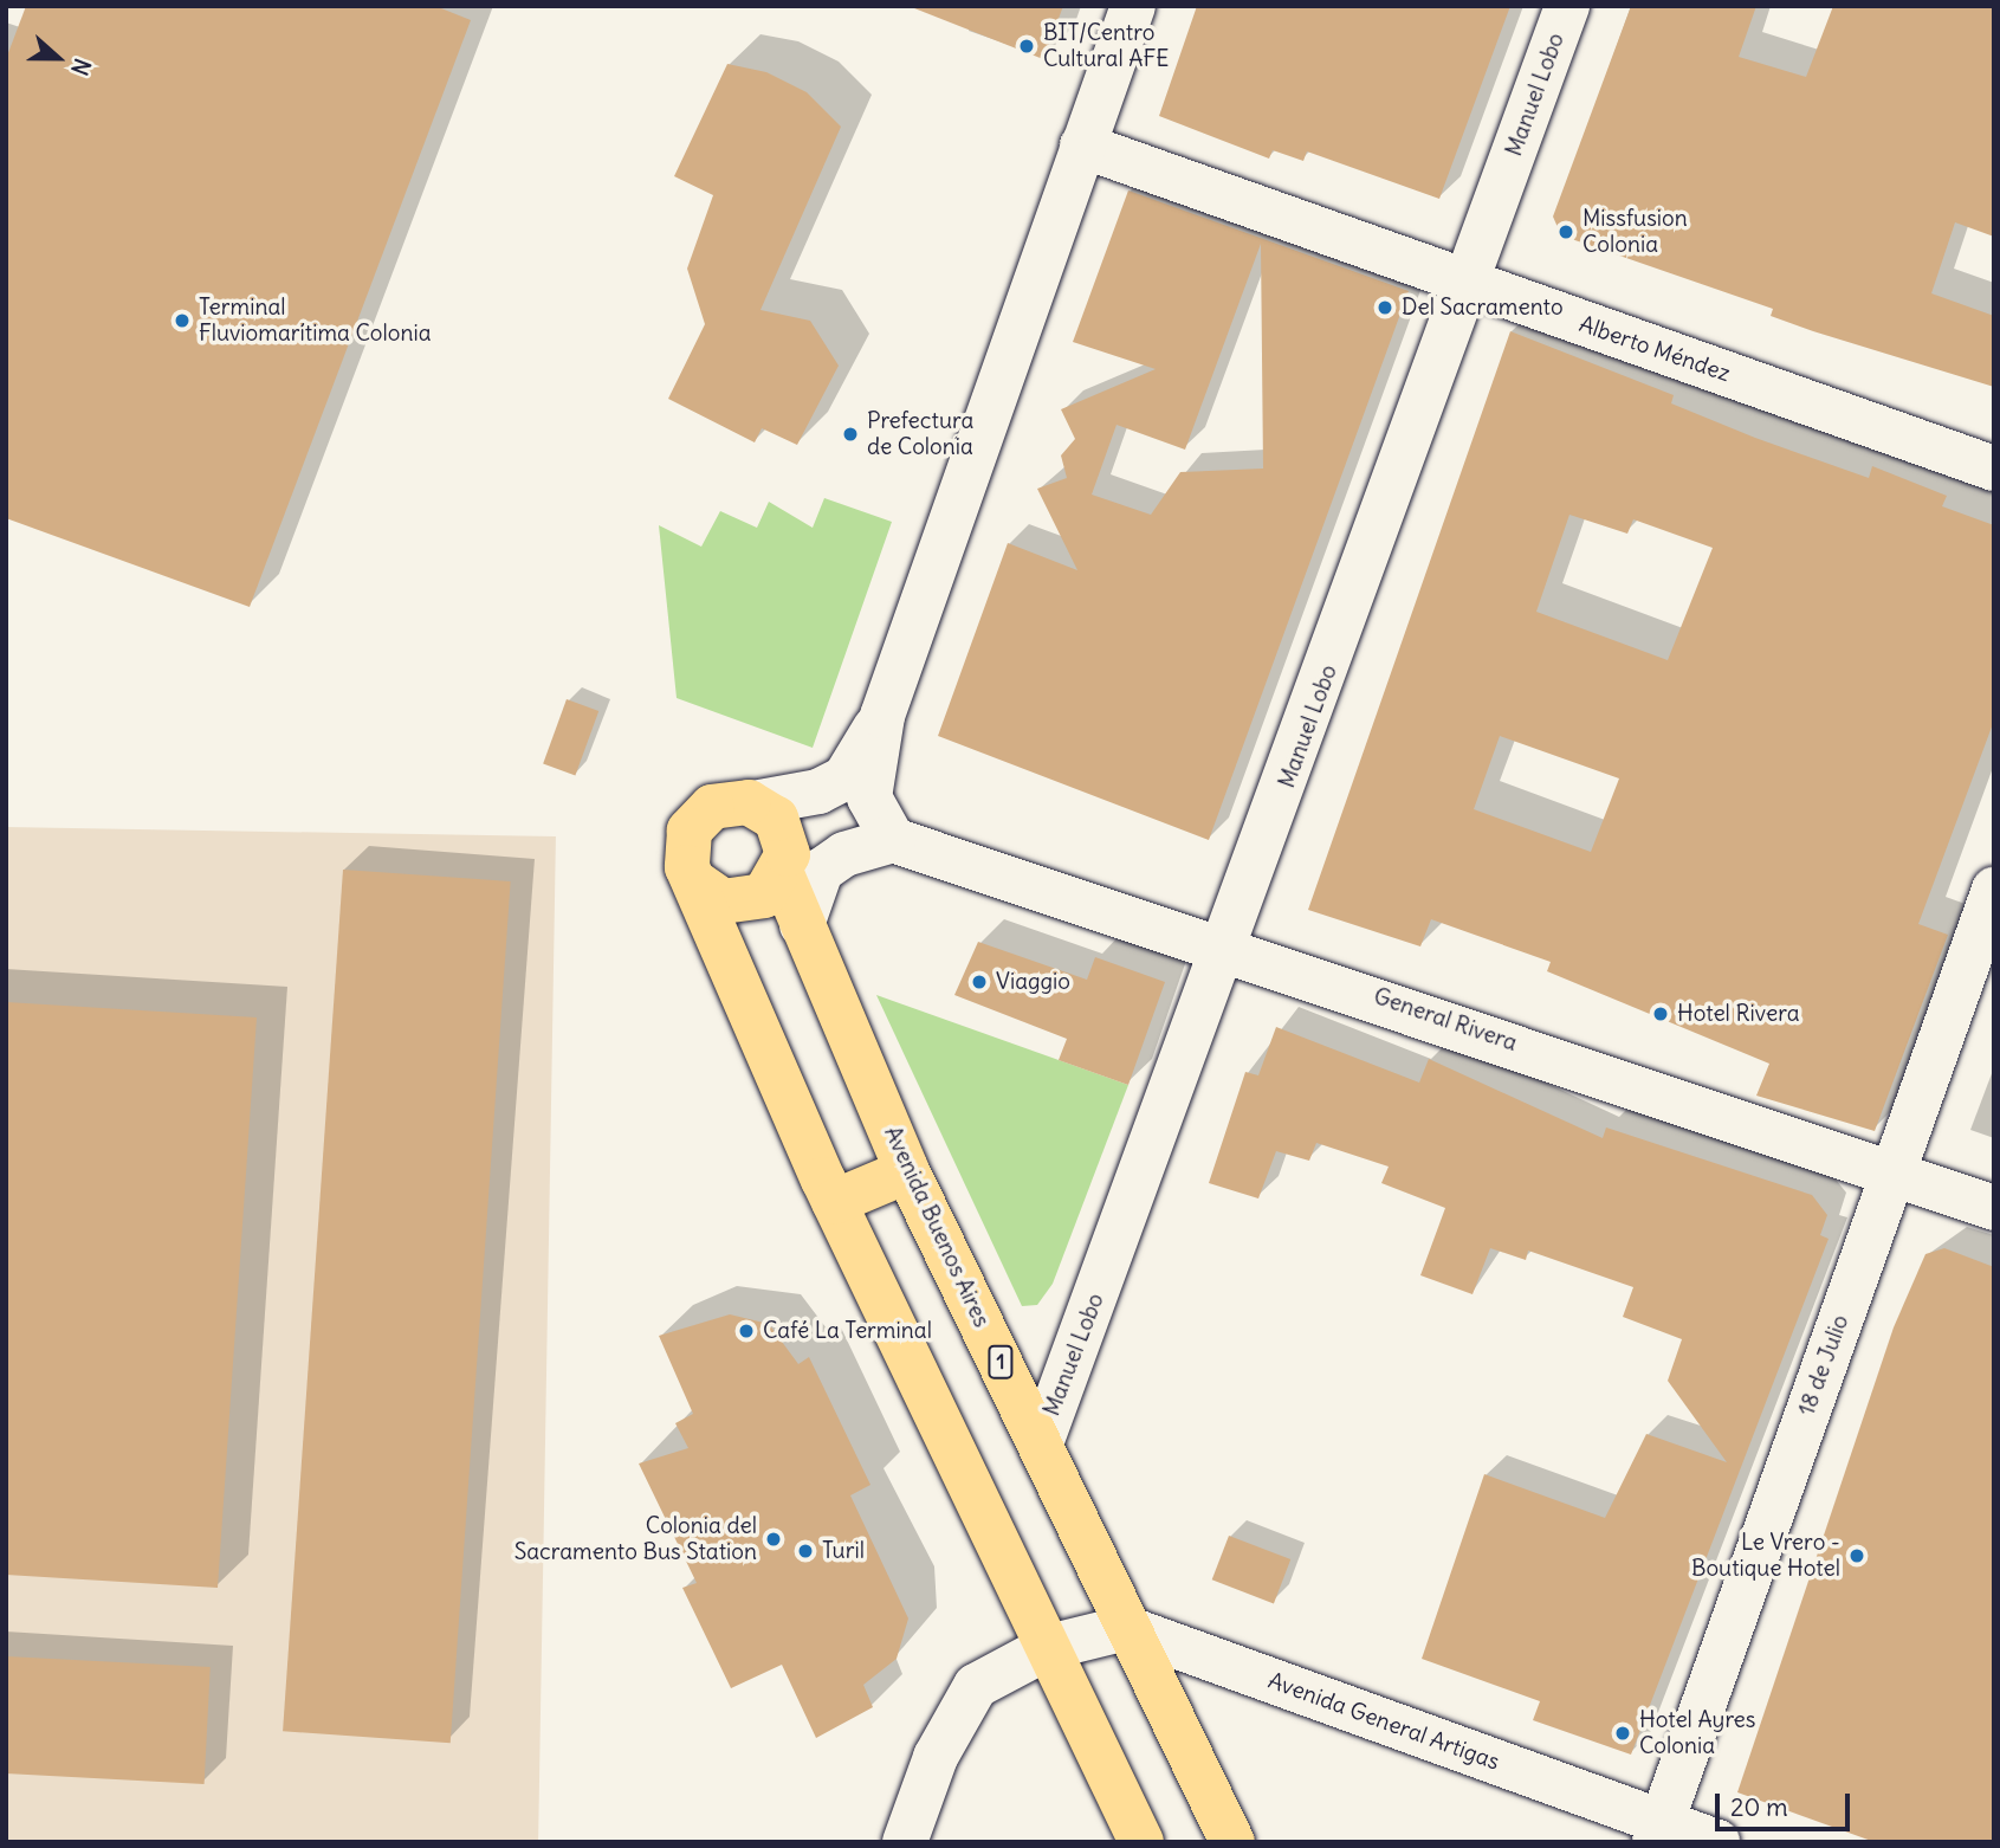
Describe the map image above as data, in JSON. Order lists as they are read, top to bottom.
{
  "streets": {
    "main road": ["Avenida Buenos Aires", "1"],
    "street": [
      "Manuel Lobo",
      "Alberto Méndez",
      "General Rivera",
      "18 de Julio",
      "Avenida General Artigas"
    ]
  },
  "crossings": [
    ["Manuel Lobo", "Alberto Méndez"],
    ["Manuel Lobo", "General Rivera"],
    ["Manuel Lobo", "Avenida Buenos Aires"],
    ["General Rivera", "18 de Julio"],
    ["Avenida Buenos Aires", "Avenida General Artigas"],
    ["18 de Julio", "Avenida General Artigas"]
  ],
  "places": [
    "BIT/Centro Cultural AFE",
    "Missfusion Colonia",
    "Del Sacramento",
    "Terminal Fluviomarítima Colonia",
    "Prefectura de Colonia",
    "Viaggio",
    "Hotel Rivera",
    "Café La Terminal",
    "Colonia del Sacramento Bus Station",
    "Turil",
    "Le Vrero - Boutique Hotel",
    "Hotel Ayres Colonia"
  ],
  "scale_bar": "20 m",
  "north": "right"
}
